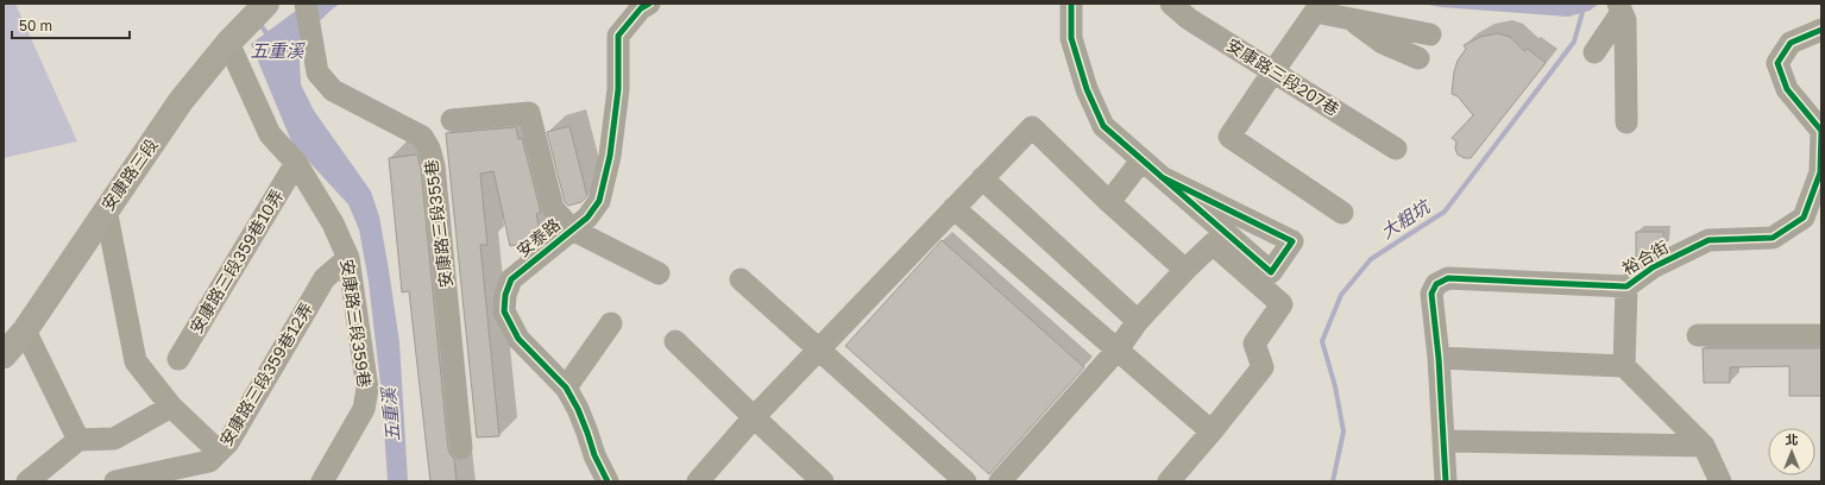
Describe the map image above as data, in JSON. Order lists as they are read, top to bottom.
{
  "streets": {
    "main road": ["安康路三段"],
    "street": [
      "安康路三段207巷",
      "安康路三段355巷",
      "安泰路",
      "裕合街",
      "安康路三段359巷10弄",
      "安康路三段359巷",
      "安康路三段359巷12弄"
    ]
  },
  "crossings": [
    ["安康路三段", "安康路三段359巷"],
    ["安康路三段359巷10弄", "安康路三段359巷"],
    ["安康路三段359巷", "安康路三段359巷12弄"]
  ],
  "water": ["五重溪", "大粗坑"],
  "scale_bar": "50 m",
  "north": "top"
}
